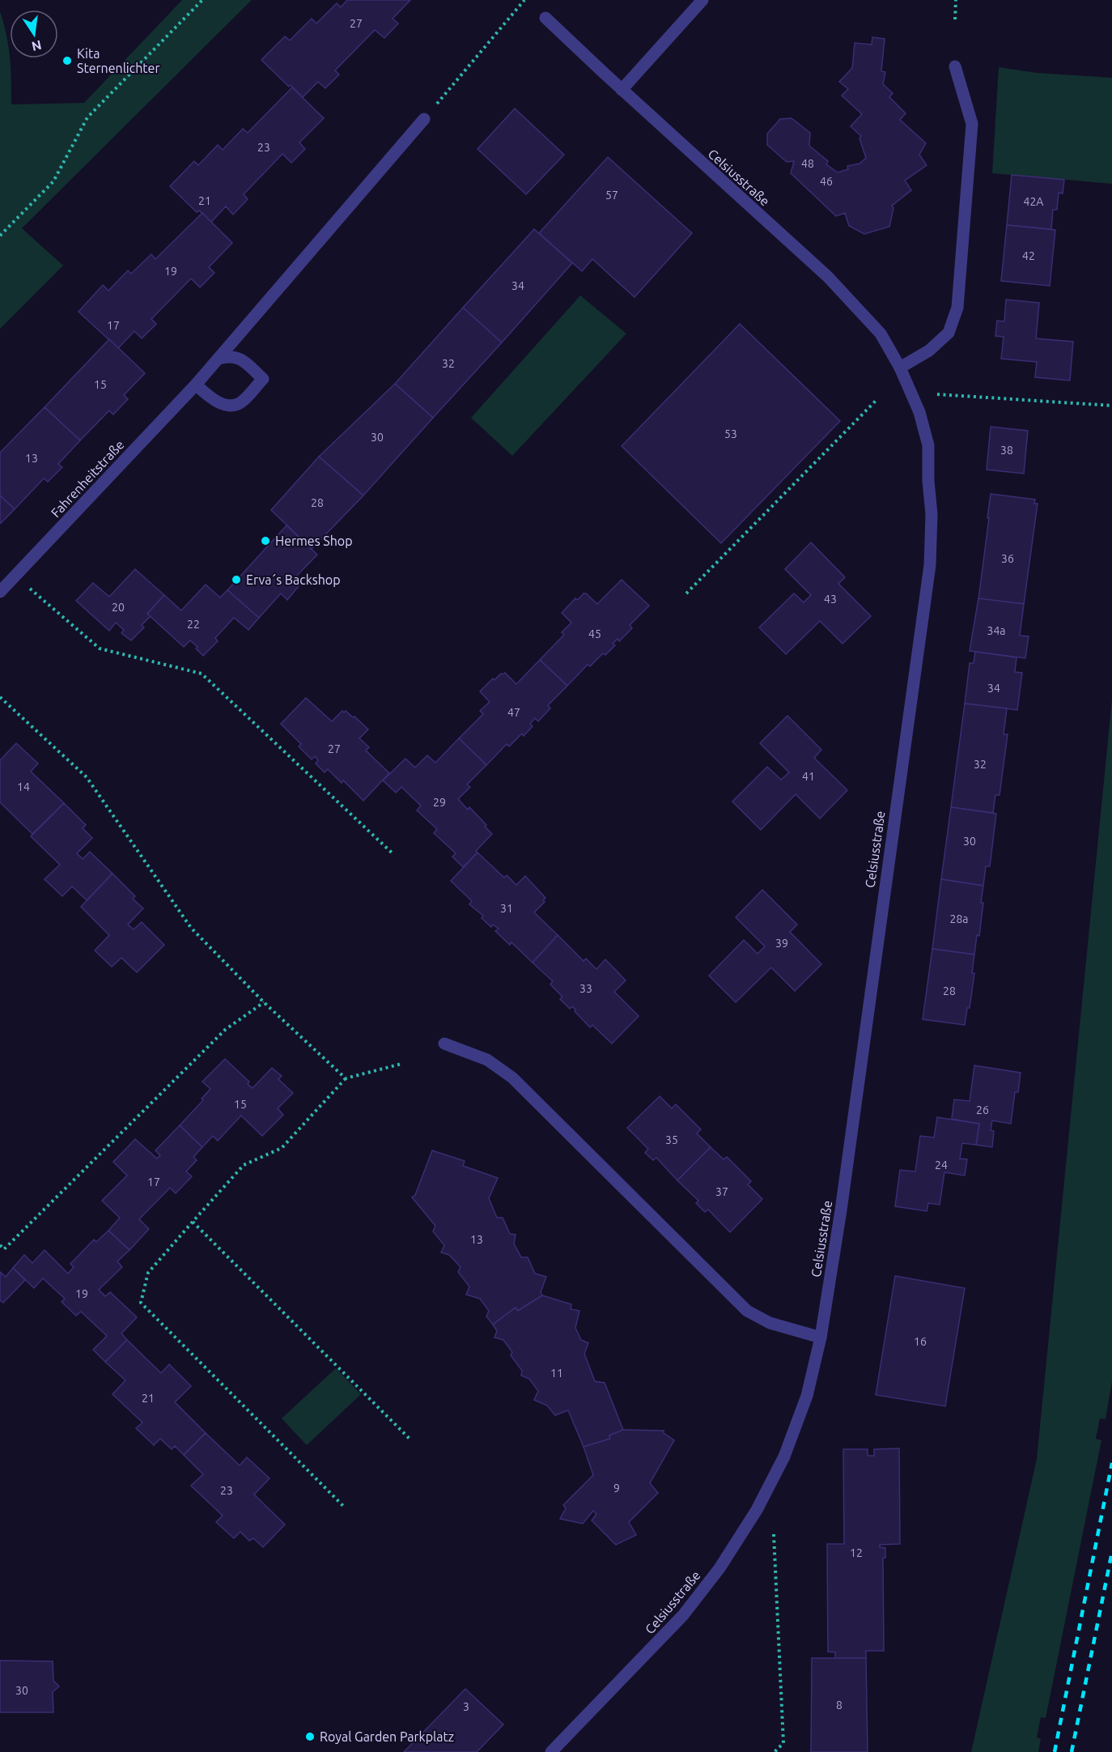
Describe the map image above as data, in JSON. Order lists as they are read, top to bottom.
{
  "streets": {
    "street": ["Celsiusstraße", "Fahrenheitstraße"]
  },
  "places": [
    "Kita Sternenlichter",
    "Hermes Shop",
    "Erva´s Backshop",
    "Royal Garden Parkplatz"
  ],
  "house_numbers": [
    "27",
    "23",
    "48",
    "46",
    "57",
    "21",
    "42A",
    "42",
    "19",
    "34",
    "17",
    "32",
    "15",
    "53",
    "30",
    "38",
    "13",
    "28",
    "36",
    "43",
    "20",
    "22",
    "34a",
    "45",
    "34",
    "47",
    "27",
    "32",
    "41",
    "14",
    "29",
    "30",
    "31",
    "28a",
    "39",
    "33",
    "28",
    "15",
    "26",
    "35",
    "24",
    "17",
    "37",
    "13",
    "19",
    "16",
    "11",
    "21",
    "9",
    "23",
    "12",
    "30",
    "8",
    "3"
  ],
  "north": "bottom"
}
